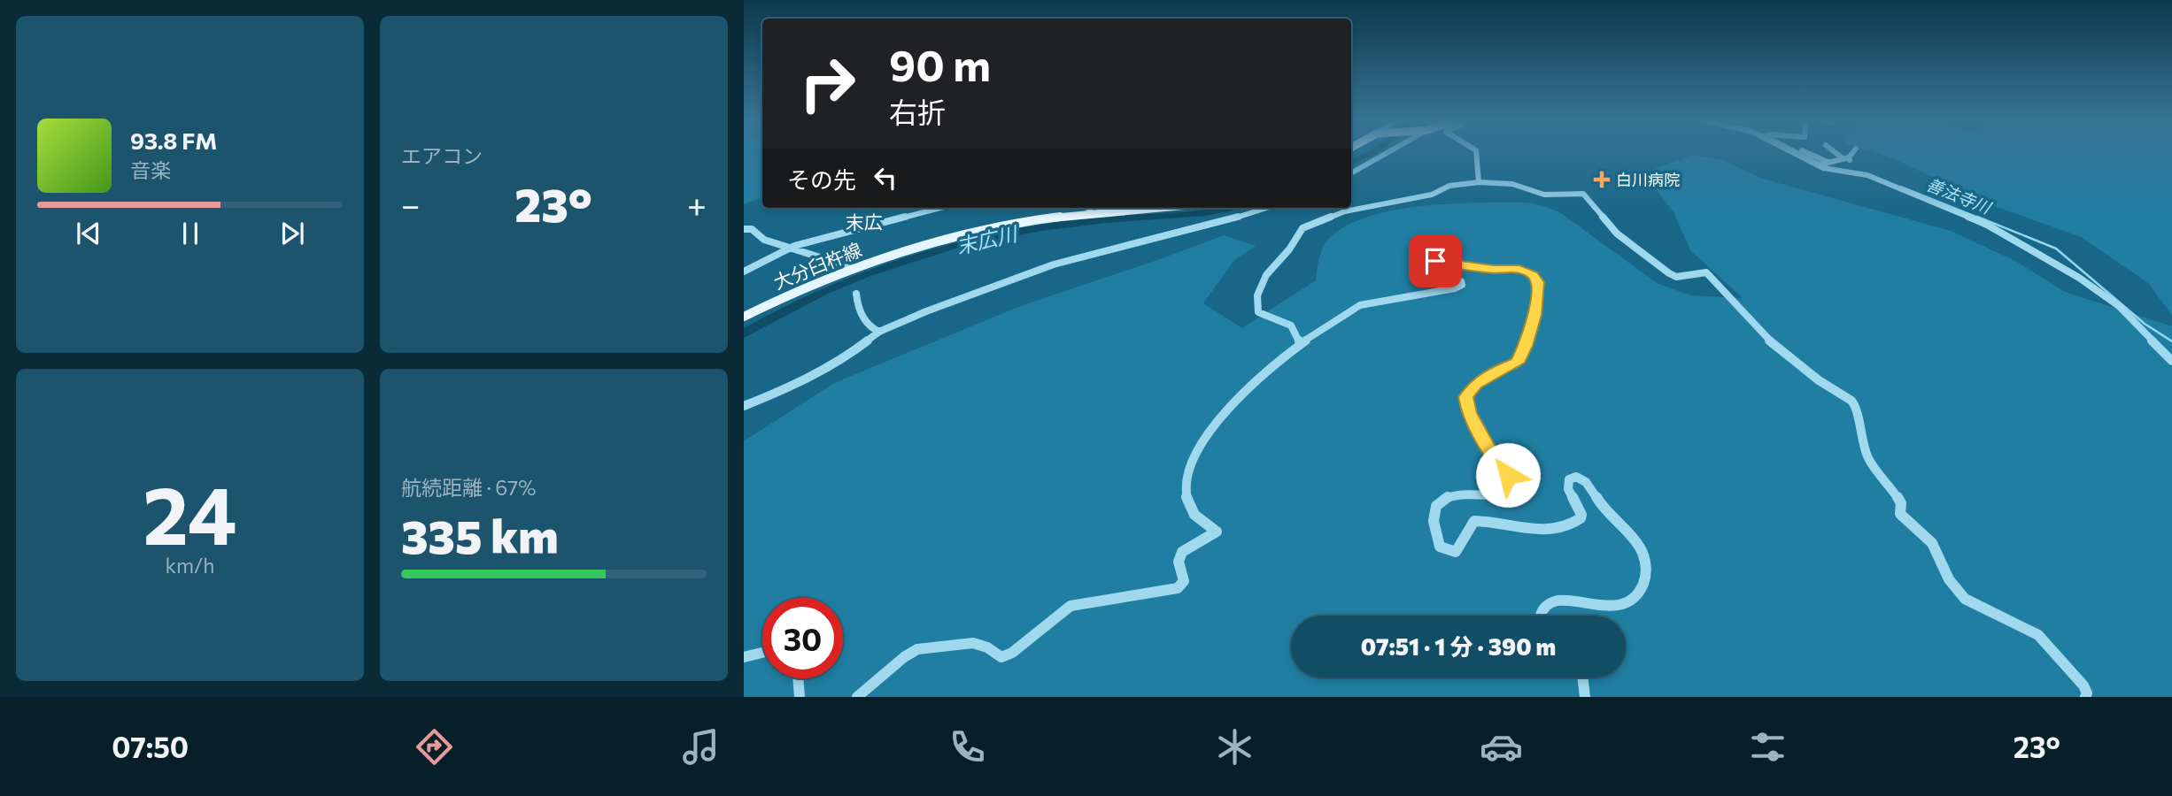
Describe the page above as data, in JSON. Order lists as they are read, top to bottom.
{
  "streets": {
    "main road": ["大分臼杵線"]
  },
  "districts": ["末広"],
  "water": ["善法寺川", "末広川"],
  "places": {
    "health": ["白川病院"]
  },
  "page": {
    "tile": [
      "エアコン",
      ["24", "km/h"],
      ["航続距離 · 67%", "335 km"]
    ],
    "turn": ["90 m", "右折"],
    "song": ["93.8 FM", "音楽"],
    "then": "その先",
    "heat": ["−", "23°", "+"],
    "limit": "30",
    "trip": "07:51 · 1 分 · 390 m",
    "tabs": ["07:50", "23°"]
  }
}
